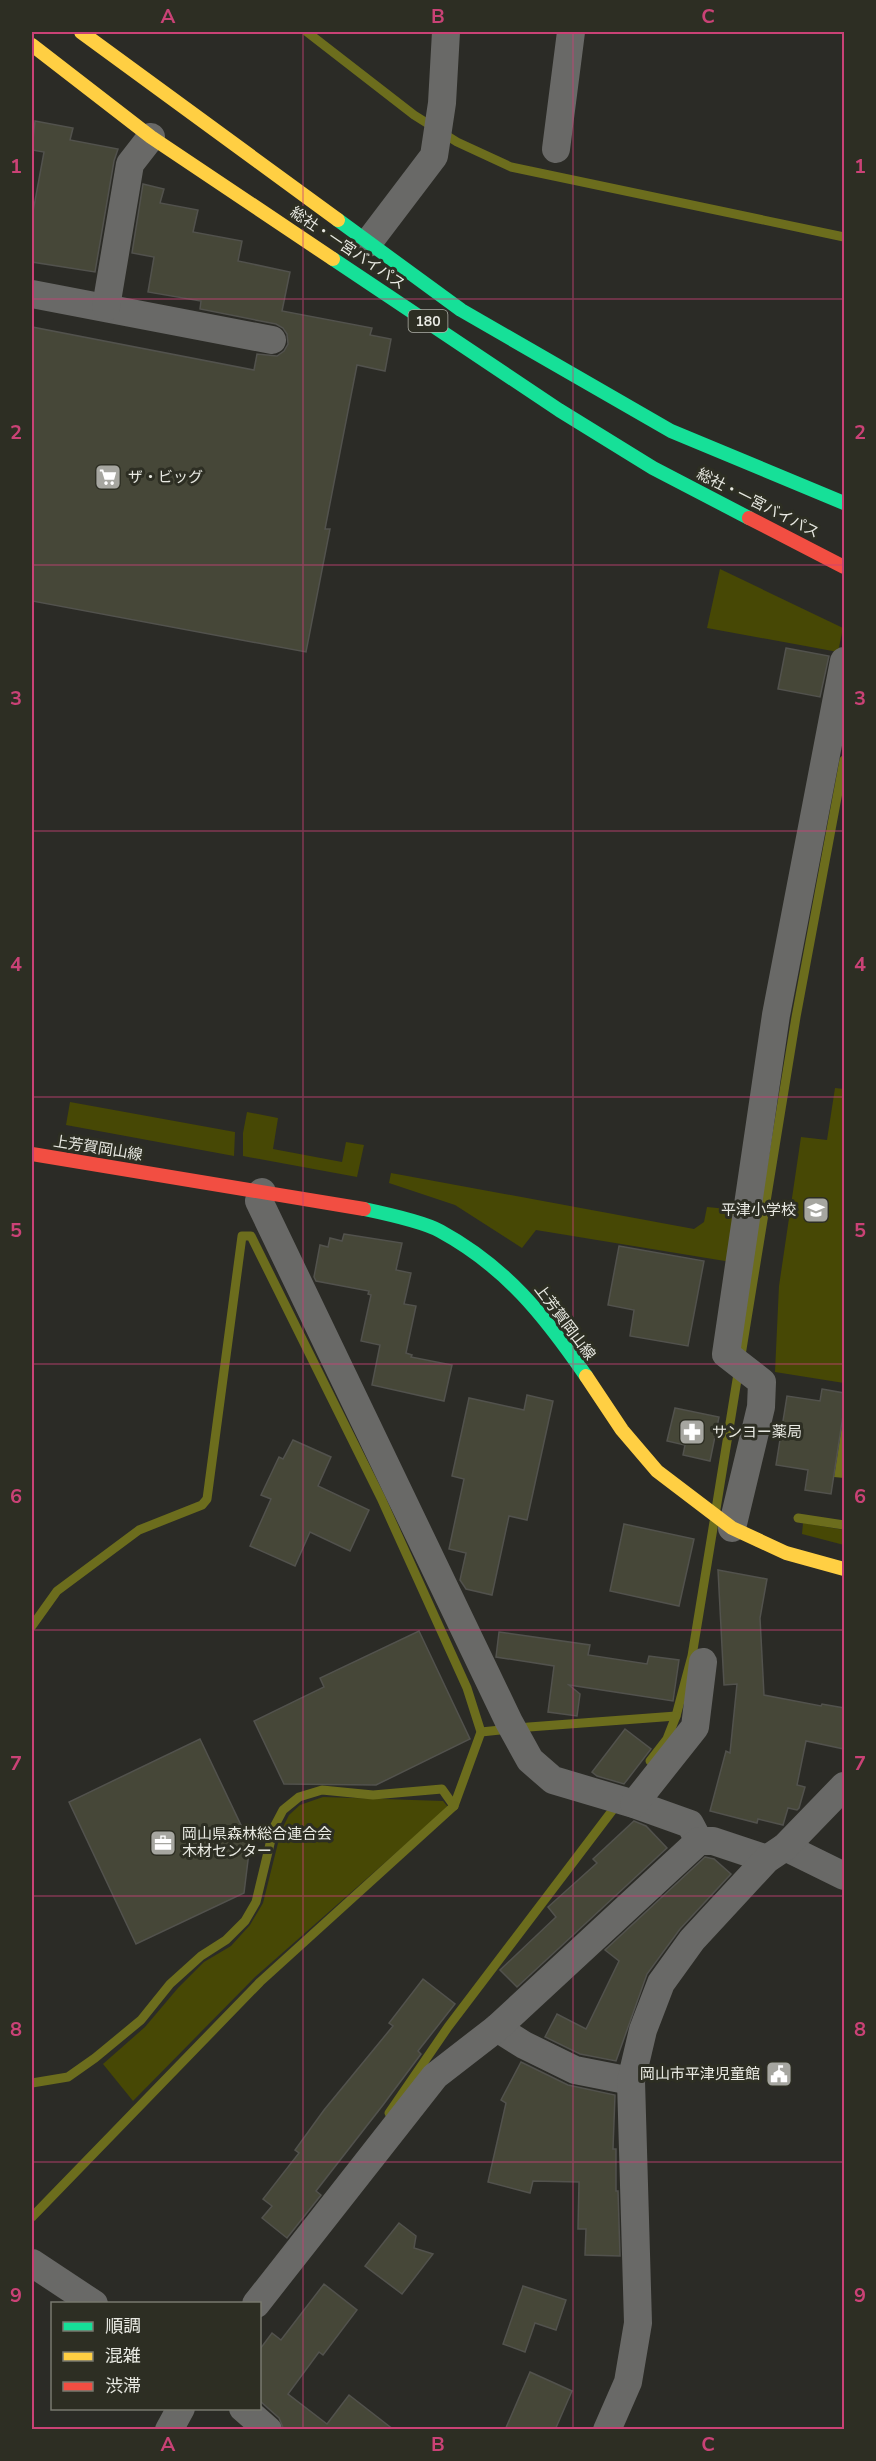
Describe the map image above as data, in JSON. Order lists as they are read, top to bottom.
{
  "streets": {
    "main road": ["総社・一宮バイパス", "180", "上芳賀岡山線"]
  },
  "places": {
    "supermarket": ["ザ・ビッグ"],
    "school or university": ["平津小学校"],
    "pharmacy": ["サンヨー薬局"],
    "office": ["岡山県森林総合連合会 木材センター"],
    "public building": ["岡山市平津児童館"]
  },
  "legend": ["順調", "混雑", "渋滞"],
  "grid": {
    "columns": ["A", "B", "C"],
    "rows": [
      "1",
      "2",
      "3",
      "4",
      "5",
      "6",
      "7",
      "8",
      "9"
    ]
  }
}
